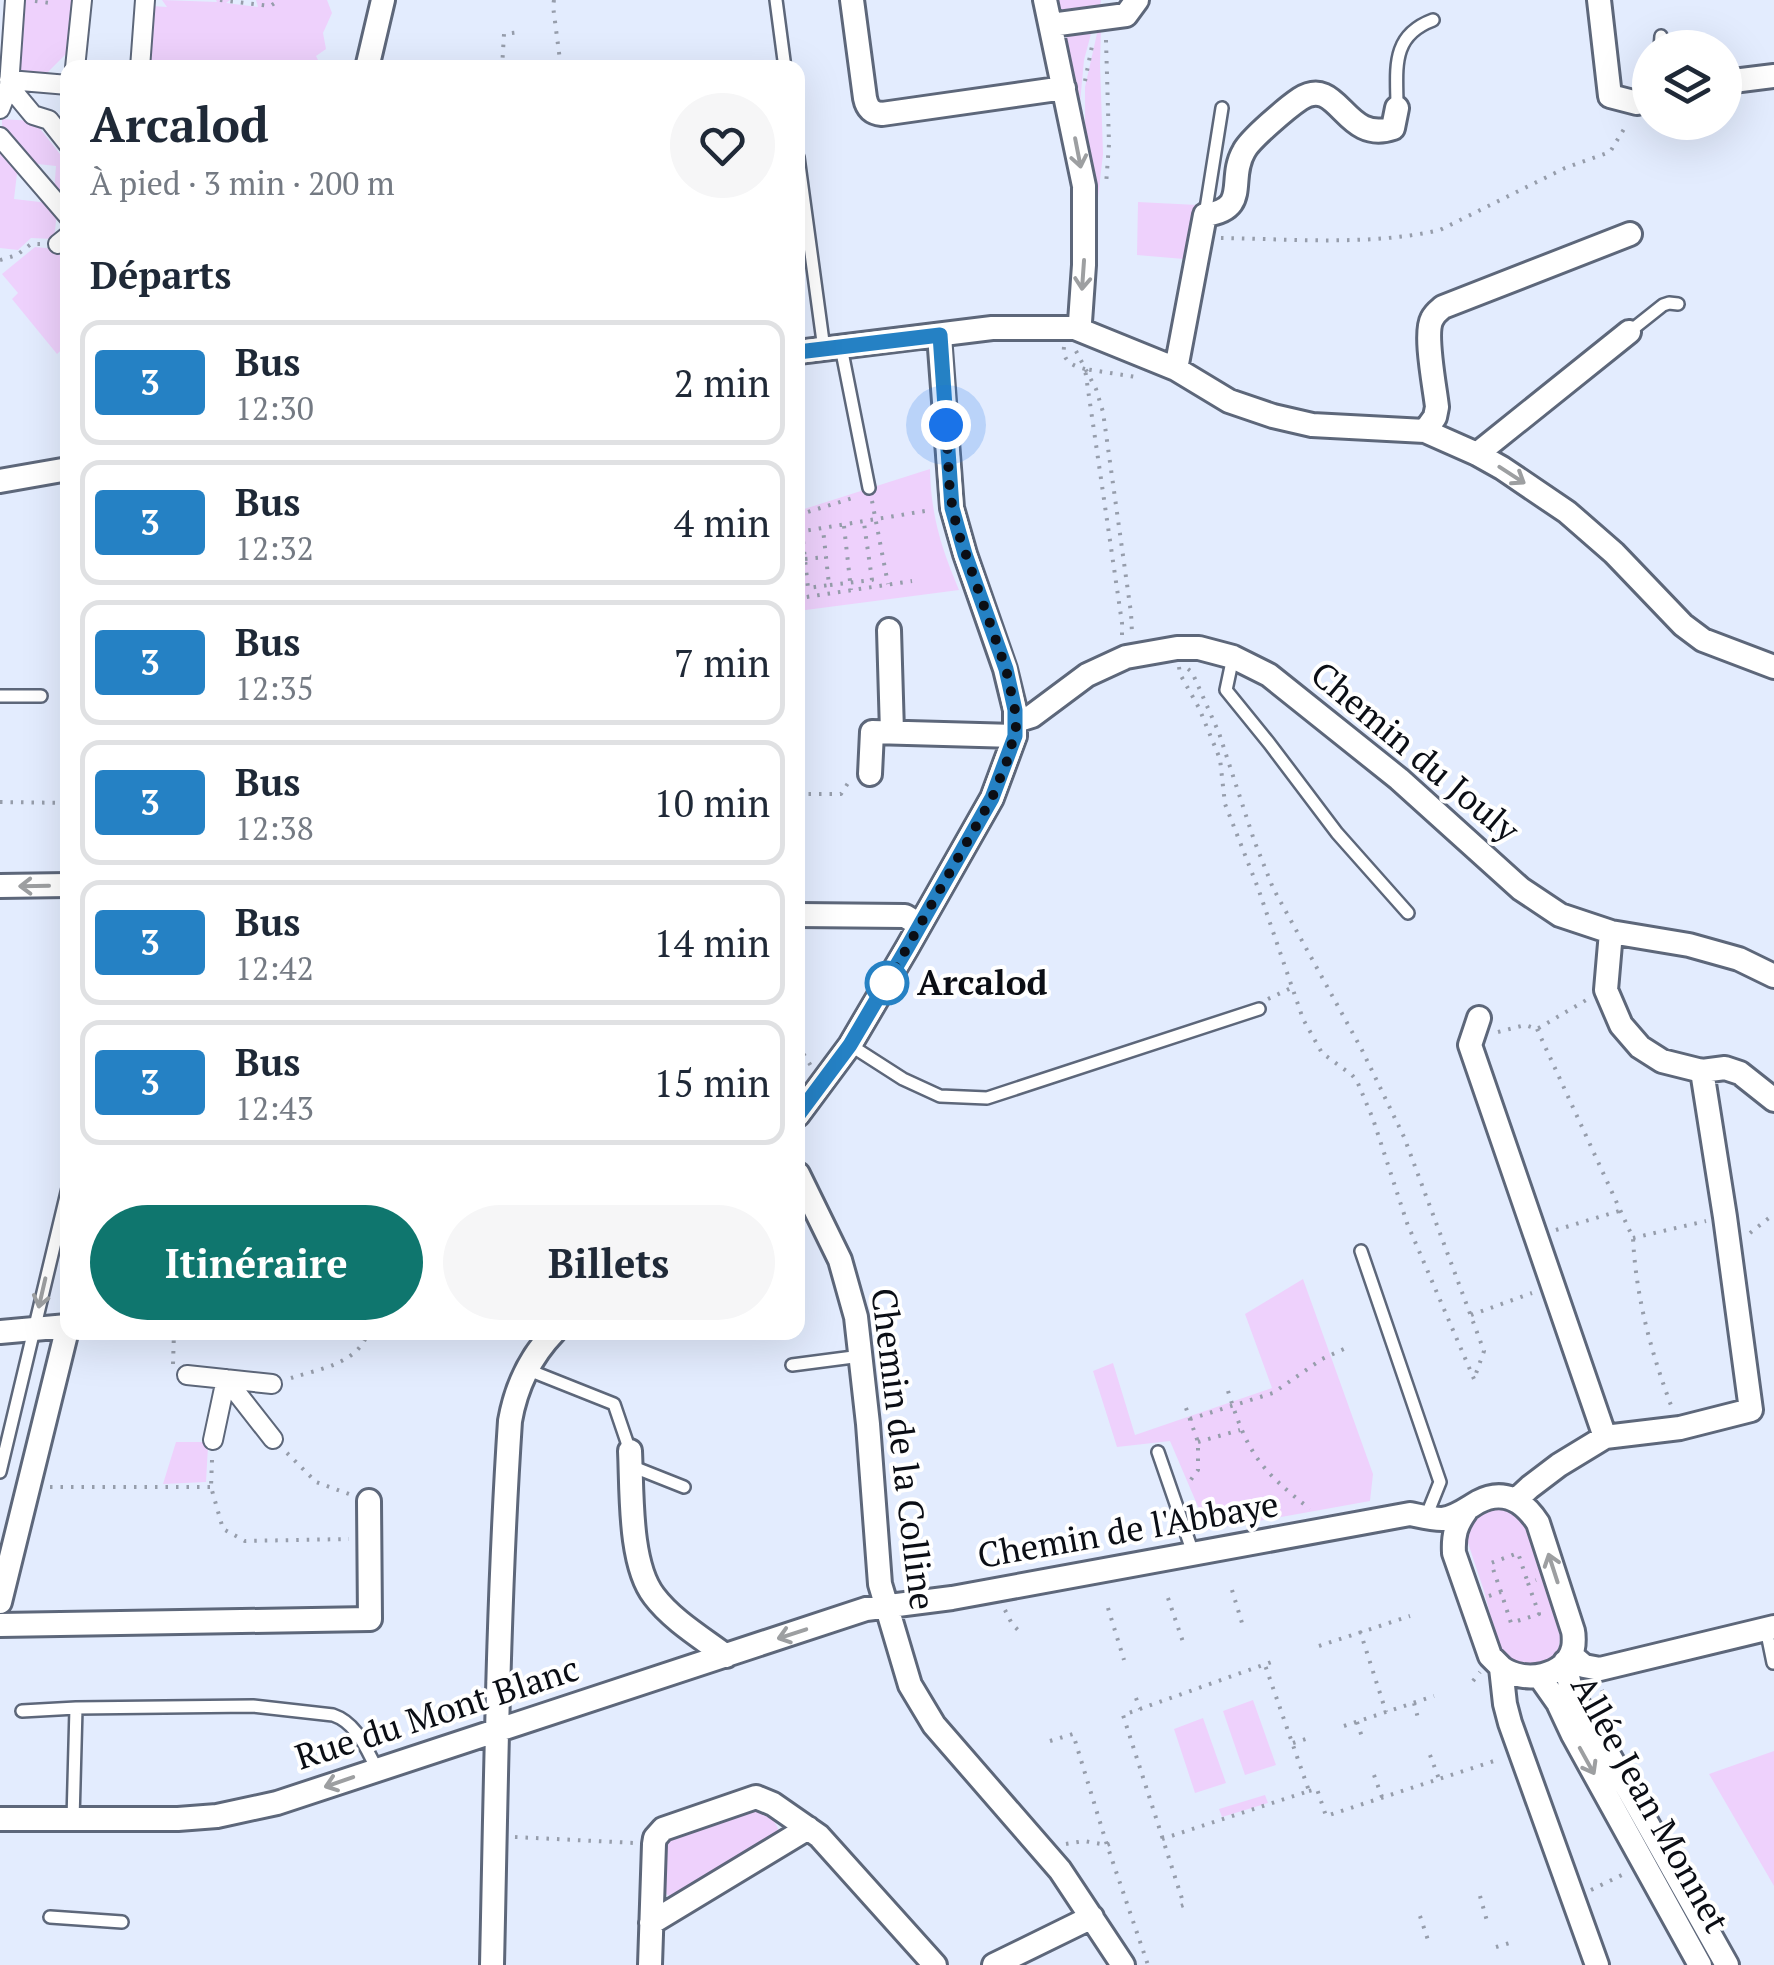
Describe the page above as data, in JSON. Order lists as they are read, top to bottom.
{
  "streets": {
    "street": [
      "Chemin du Jouly",
      "Chemin de la Colline",
      "Chemin de l'Abbaye",
      "Rue du Mont Blanc",
      "Allée Jean Monnet"
    ]
  },
  "crossings": [
    ["Chemin de la Colline", "Chemin de l'Abbaye"],
    ["Chemin de la Colline", "Rue du Mont Blanc"],
    ["Chemin de l'Abbaye", "Rue du Mont Blanc"]
  ],
  "one_way": ["Rue du Mont Blanc"],
  "places": ["Arcalod"],
  "lines": ["bus line 3"],
  "page": {
    "heading": [
      ["Arcalod", "À pied · 3 min · 200 m"],
      "Départs"
    ],
    "list": [
      {
        "mark": "3",
        "name": "Bus",
        "note": "12:30",
        "value": "2 min"
      },
      {
        "mark": "3",
        "name": "Bus",
        "note": "12:32",
        "value": "4 min"
      },
      {
        "mark": "3",
        "name": "Bus",
        "note": "12:35",
        "value": "7 min"
      },
      {
        "mark": "3",
        "name": "Bus",
        "note": "12:38",
        "value": "10 min"
      },
      {
        "mark": "3",
        "name": "Bus",
        "note": "12:42",
        "value": "14 min"
      },
      {
        "mark": "3",
        "name": "Bus",
        "note": "12:43",
        "value": "15 min"
      }
    ],
    "buttons": ["Itinéraire", "Billets"]
  }
}
